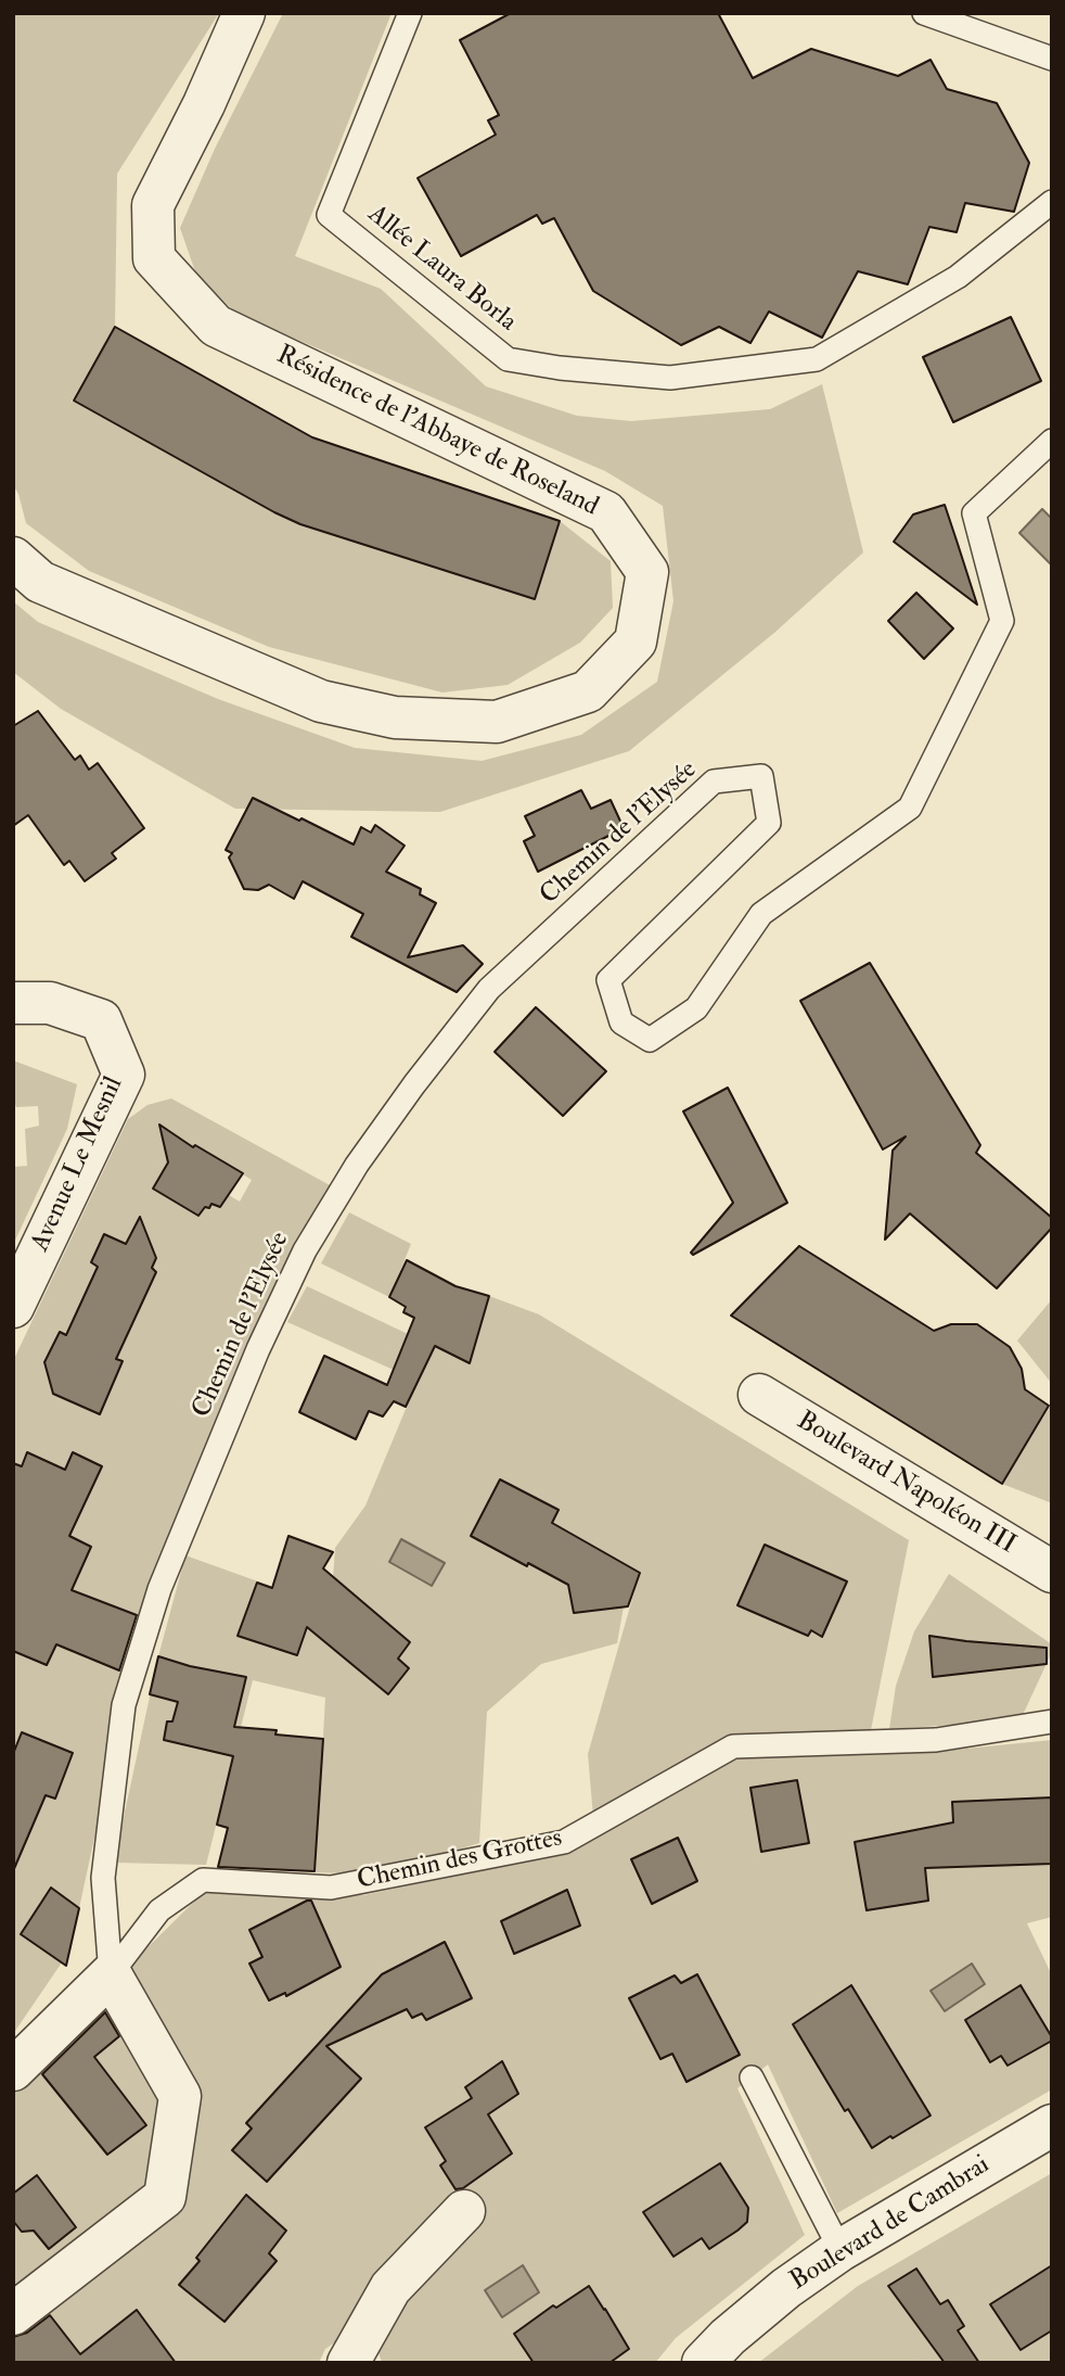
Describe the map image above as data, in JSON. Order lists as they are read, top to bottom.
{
  "streets": {
    "street": [
      "Résidence de l'Abbaye de Roseland",
      "Avenue Le Mesnil",
      "Boulevard Napoléon III",
      "Chemin des Grottes",
      "Boulevard de Cambrai"
    ],
    "lane": ["Allée Laura Borla", "Chemin de l'Elysée"]
  },
  "crossings": [
    ["Chemin de l'Elysée", "Chemin des Grottes"]
  ]
}
